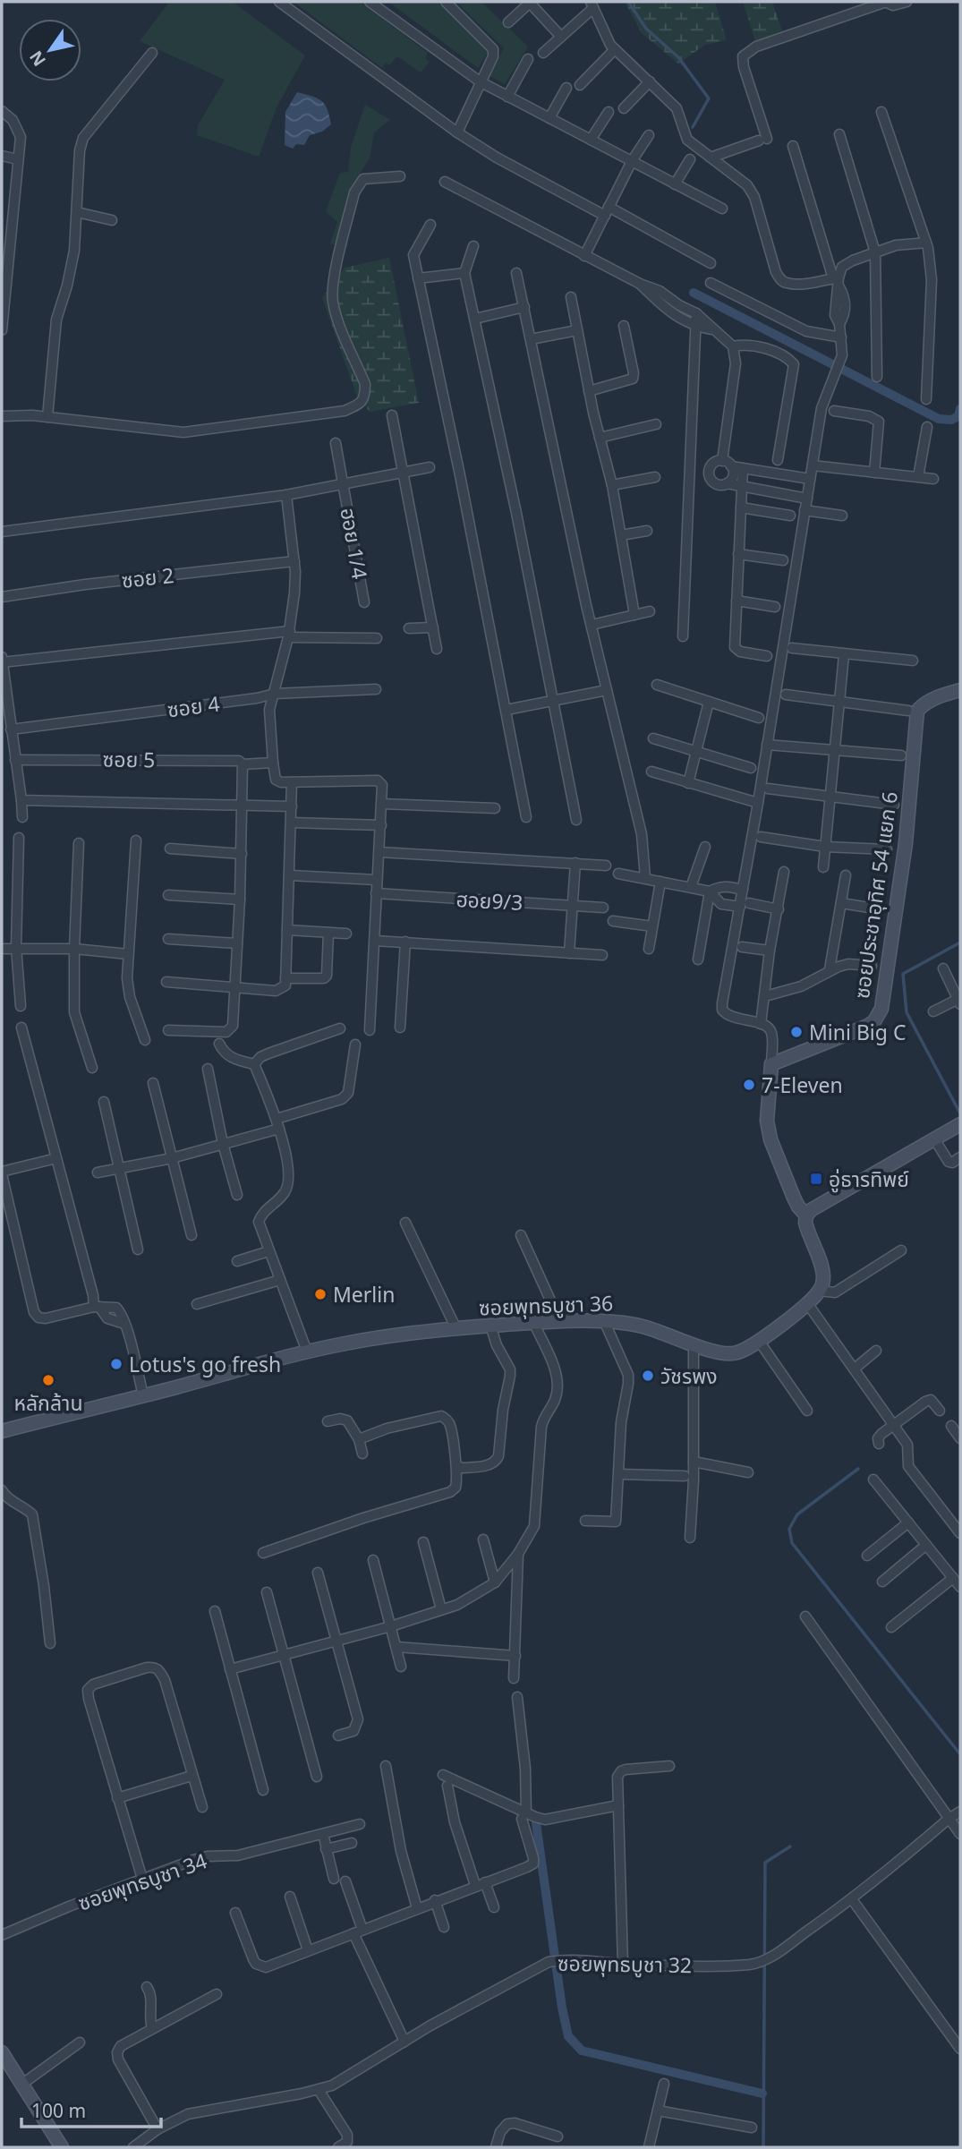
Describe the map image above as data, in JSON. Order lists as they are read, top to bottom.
{
  "streets": {
    "street": [
      "ฮอย 1/4",
      "ซอย 2",
      "ซอย 4",
      "ซอย 5",
      "ซอยประชาอุทิศ 54 แยก 6",
      "ฮอย9/3",
      "ซอยพุทธบูชา 36",
      "ซอยพุทธบูชา 34",
      "ซอยพุทธบูชา 32"
    ]
  },
  "places": {
    "other": [
      "Mini Big C",
      "7-Eleven",
      "Merlin",
      "Lotus's go fresh",
      "วัชรพง",
      "หลักล้าน"
    ],
    "transit": ["อู่ธารทิพย์"]
  },
  "scale_bar": "100 m",
  "north": "bottom left"
}
